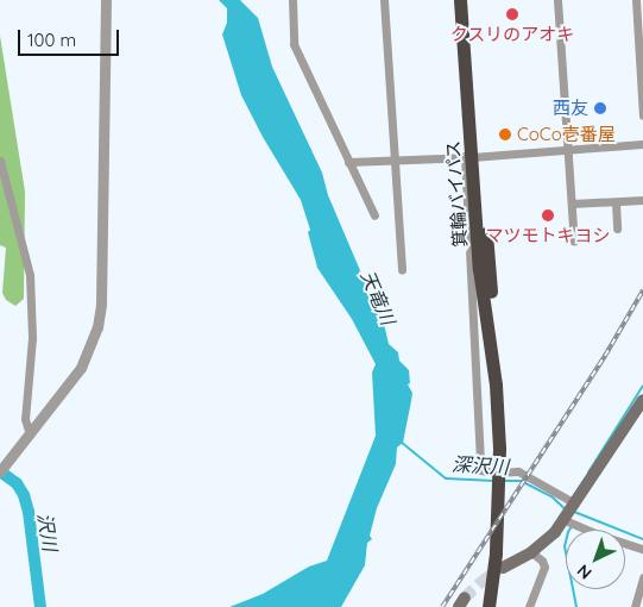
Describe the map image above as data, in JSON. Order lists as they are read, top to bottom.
{
  "streets": {
    "highway": ["箕輪バイパス"]
  },
  "water": ["天竜川", "深沢川", "沢川"],
  "places": [
    "クスリのアオキ",
    "西友",
    "CoCo壱番屋",
    "マツモトキヨシ"
  ],
  "scale_bar": "100 m",
  "north": "bottom left"
}
